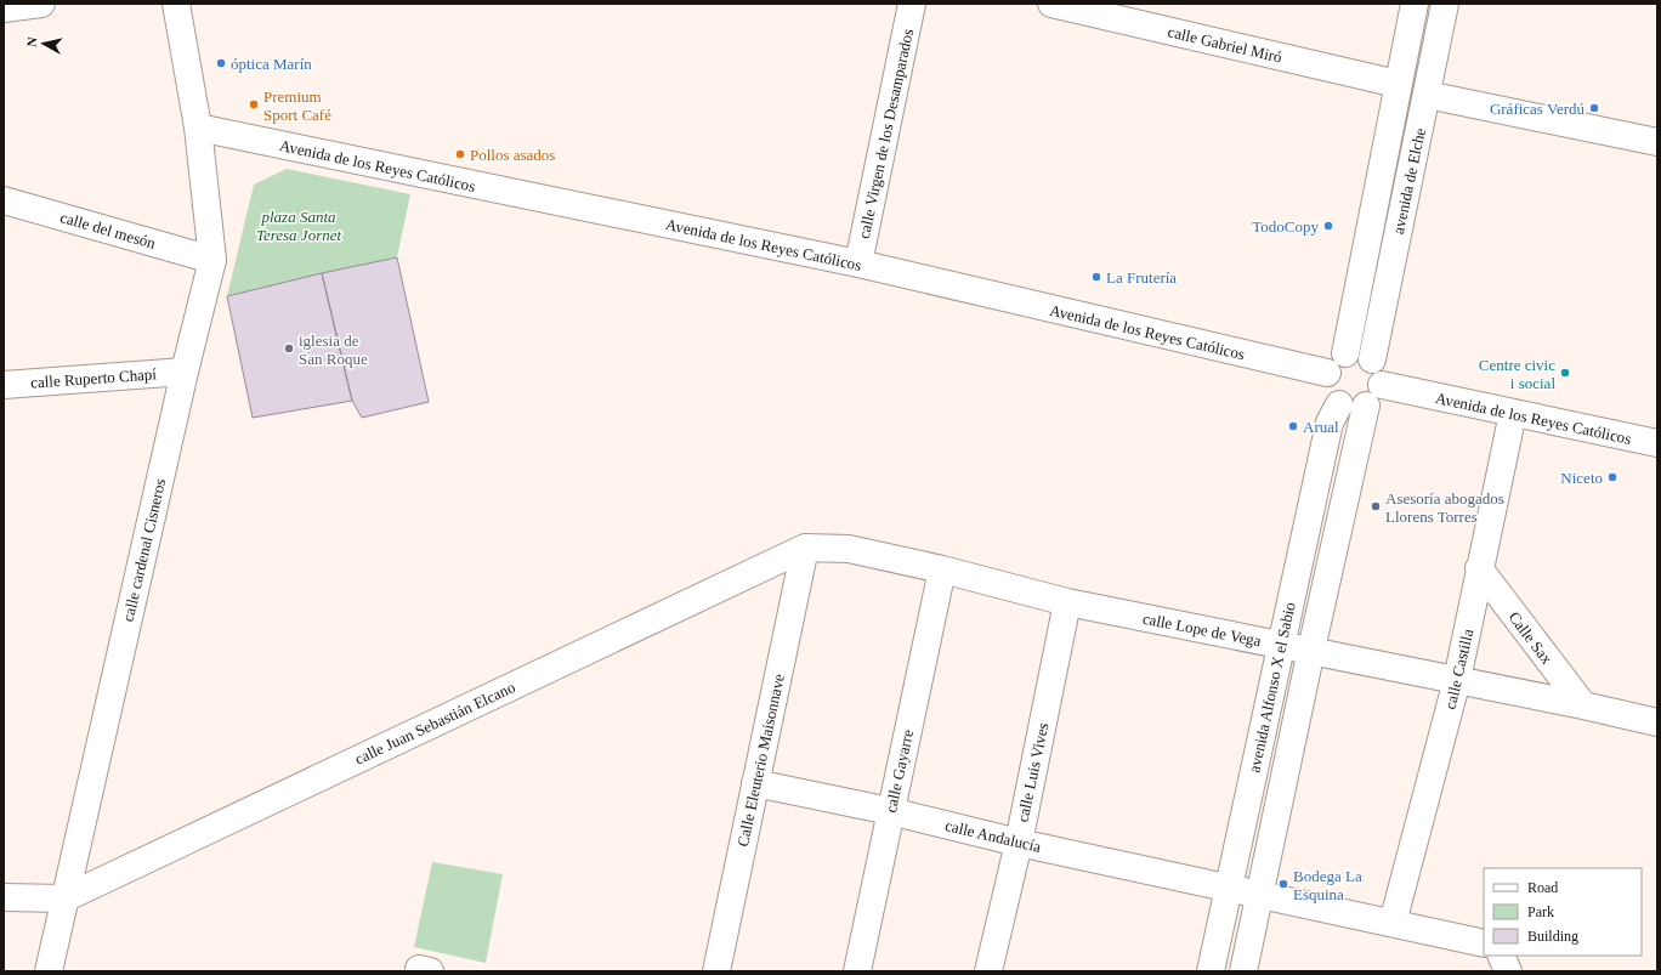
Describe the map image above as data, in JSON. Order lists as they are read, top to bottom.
{
  "streets": {
    "street": [
      "calle Gabriel Miró",
      "calle Virgen de los Desamparados",
      "Avenida de los Reyes Católicos",
      "avenida de Elche",
      "calle del mesón",
      "calle Ruperto Chapí",
      "calle cardenal Cisneros",
      "calle Lope de Vega",
      "Calle Sax",
      "calle Castilla",
      "avenida Alfonso X el Sabio",
      "calle Juan Sebastián Elcano",
      "Calle Eleuterio Maisonnave",
      "calle Gayarre",
      "calle Luis Vives",
      "calle Andalucía"
    ]
  },
  "crossings": [
    ["calle Gabriel Miró", "avenida de Elche"],
    ["calle Virgen de los Desamparados", "Avenida de los Reyes Católicos"],
    ["Avenida de los Reyes Católicos", "avenida de Elche"],
    ["Avenida de los Reyes Católicos", "calle cardenal Cisneros"],
    ["Avenida de los Reyes Católicos", "calle Castilla"],
    ["Avenida de los Reyes Católicos", "avenida Alfonso X el Sabio"],
    ["avenida de Elche", "avenida Alfonso X el Sabio"],
    ["calle del mesón", "calle cardenal Cisneros"],
    ["calle Ruperto Chapí", "calle cardenal Cisneros"],
    ["calle cardenal Cisneros", "calle Juan Sebastián Elcano"],
    ["calle Lope de Vega", "Calle Sax"],
    ["calle Lope de Vega", "calle Castilla"],
    ["calle Lope de Vega", "avenida Alfonso X el Sabio"],
    ["calle Lope de Vega", "calle Juan Sebastián Elcano"],
    ["calle Lope de Vega", "Calle Eleuterio Maisonnave"],
    ["calle Lope de Vega", "calle Gayarre"],
    ["calle Lope de Vega", "calle Luis Vives"],
    ["Calle Sax", "calle Castilla"],
    ["calle Castilla", "calle Andalucía"],
    ["avenida Alfonso X el Sabio", "calle Andalucía"],
    ["calle Juan Sebastián Elcano", "Calle Eleuterio Maisonnave"],
    ["Calle Eleuterio Maisonnave", "calle Andalucía"],
    ["calle Gayarre", "calle Andalucía"],
    ["calle Luis Vives", "calle Andalucía"]
  ],
  "parks": ["plaza Santa Teresa Jornet"],
  "places": [
    "óptica Marín",
    "Premium Sport Café",
    "Gráficas Verdú",
    "Pollos asados",
    "TodoCopy",
    "La Frutería",
    "iglesia de San Roque",
    "Centre civic i social",
    "Arual",
    "Niceto",
    "Asesoría abogados Llorens Torres",
    "Bodega La Esquina"
  ],
  "legend": ["Road", "Park", "Building"],
  "north": "left"
}
